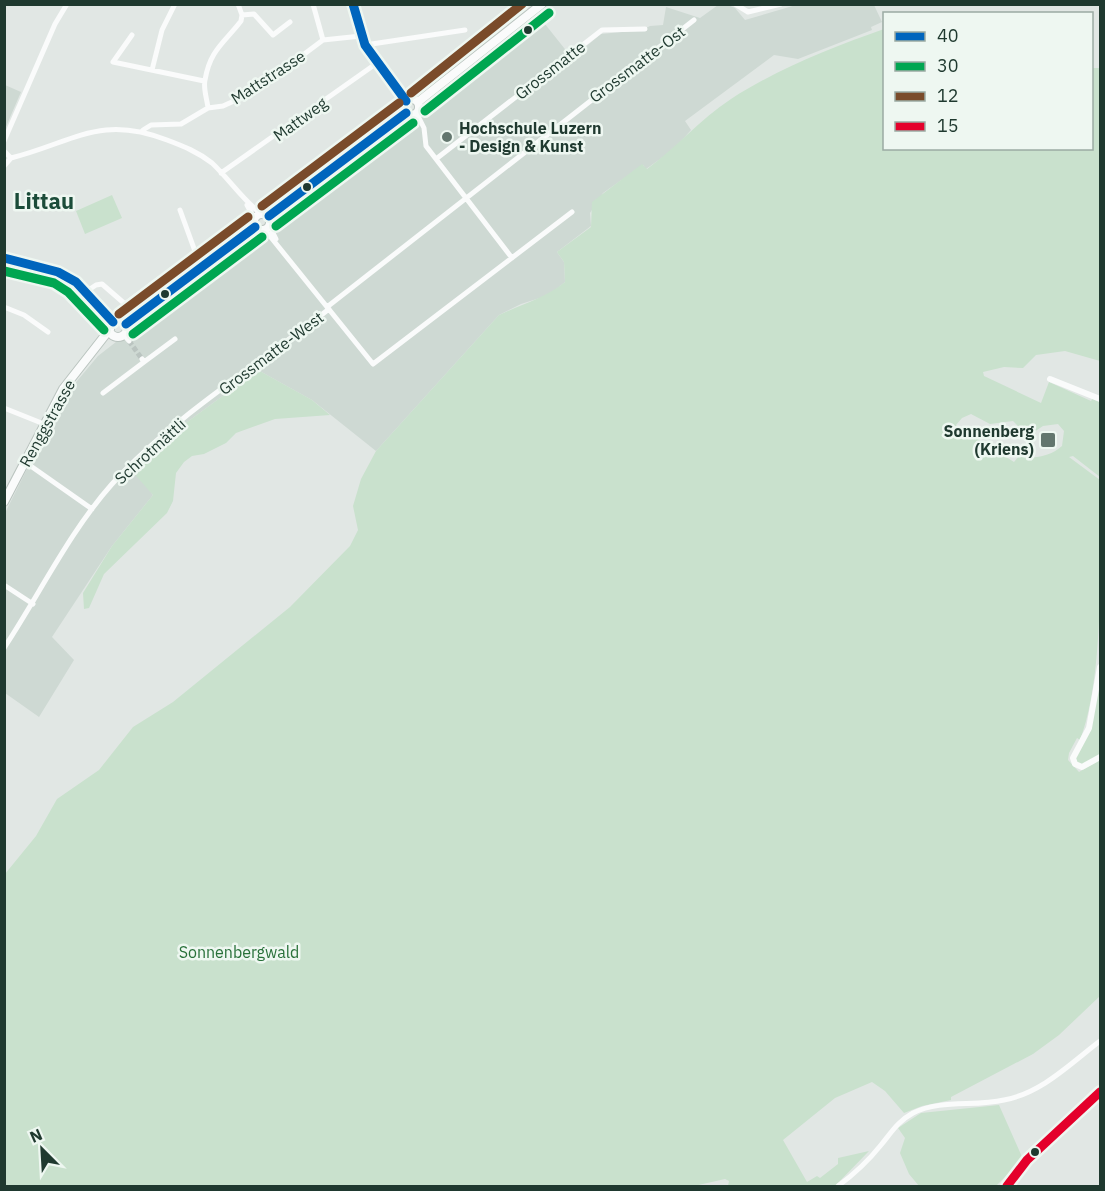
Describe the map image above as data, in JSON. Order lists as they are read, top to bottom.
{
  "streets": {
    "main road": ["Renggstrasse"],
    "street": [
      "Grossmatte-Ost",
      "Grossmatte",
      "Mattstrasse",
      "Mattweg",
      "Grossmatte-West",
      "Schrotmättli"
    ]
  },
  "crossings": [
    ["Grossmatte-West", "Schrotmättli"]
  ],
  "districts": ["Littau"],
  "parks": ["Sonnenbergwald"],
  "places": {
    "other": ["Hochschule Luzern - Design & Kunst"],
    "transit": ["Sonnenberg (Kriens)"]
  },
  "lines": [
    "transit line 40",
    "transit line 12",
    "transit line 30",
    "transit line 15"
  ],
  "legend": [
    "40",
    "30",
    "12",
    "15"
  ],
  "north": "top left"
}
